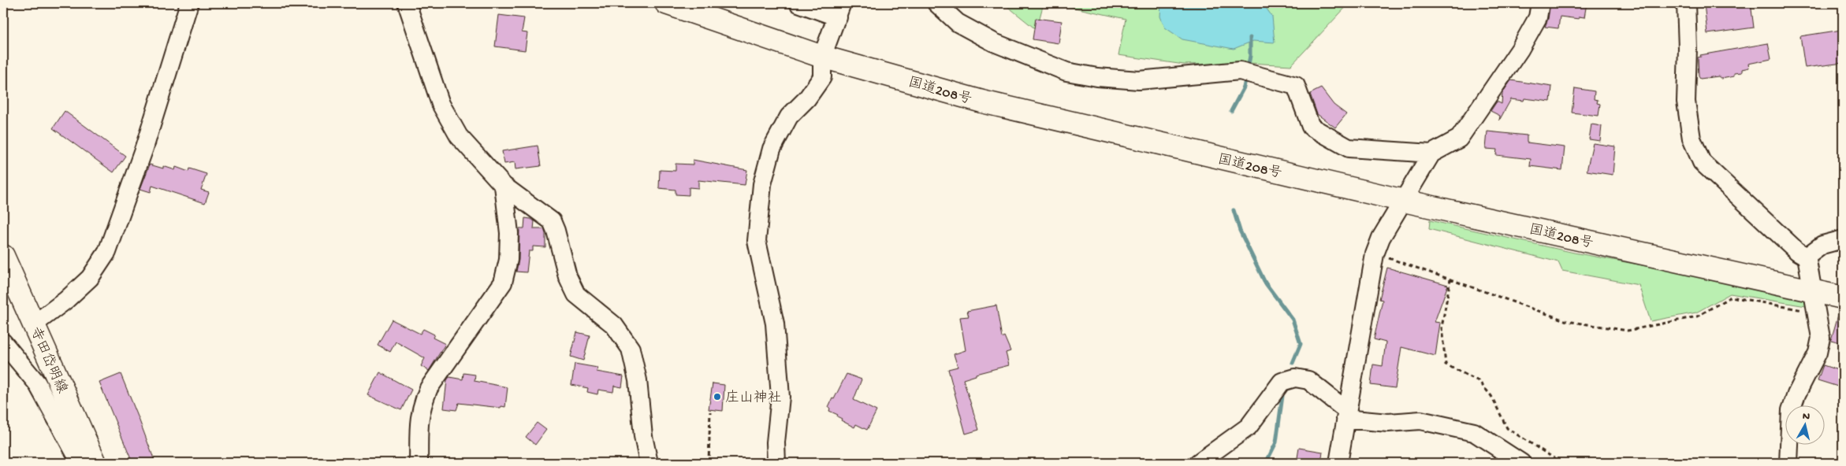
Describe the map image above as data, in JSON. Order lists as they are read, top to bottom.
{
  "streets": {
    "main road": ["国道208号", "寺田岱明線"]
  },
  "places": ["庄山神社"],
  "north": "top"
}
